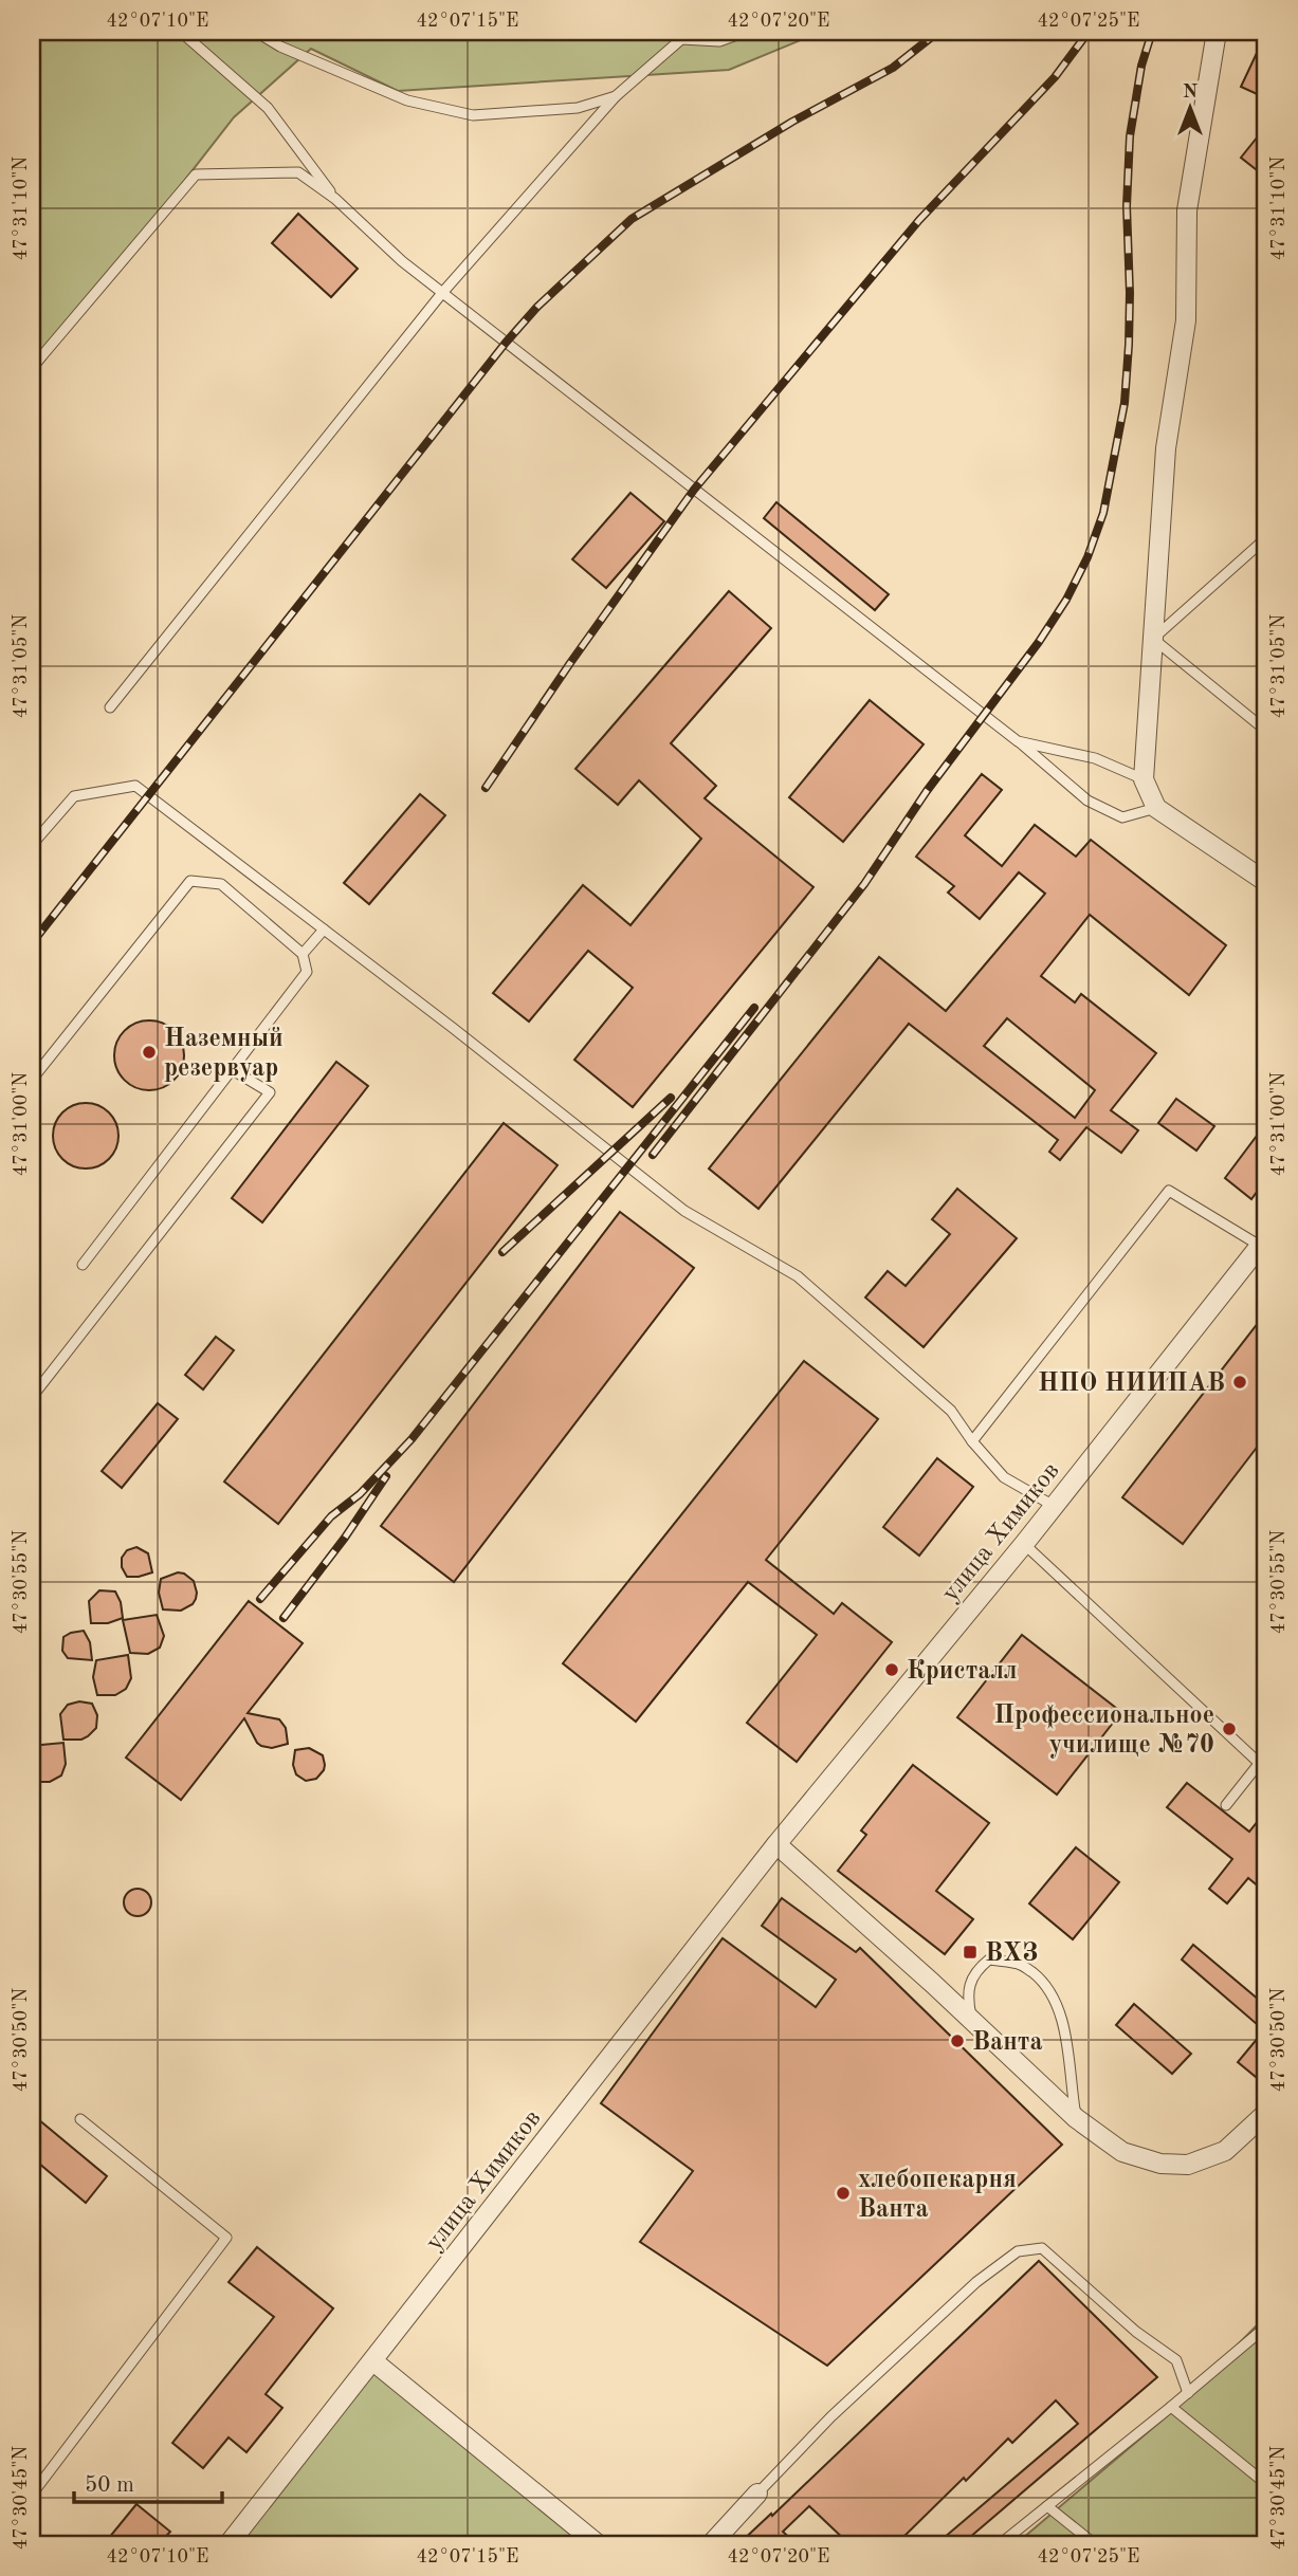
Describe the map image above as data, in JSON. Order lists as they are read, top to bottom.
{
  "streets": {
    "street": ["улица Химиков"]
  },
  "places": {
    "other": [
      "Наземный резервуар",
      "НПО НИИПАВ",
      "Кристалл",
      "Профессиональное училище №70",
      "Ванта",
      "хлебопекарня Ванта"
    ],
    "transit": ["ВХЗ"]
  },
  "scale_bar": "50 m",
  "north": "top",
  "coordinates": [
    "42°07'10\"E",
    "42°07'15\"E",
    "42°07'20\"E",
    "42°07'25\"E",
    "47°31'10\"N",
    "47°31'05\"N",
    "47°31'00\"N",
    "47°30'55\"N",
    "47°30'50\"N",
    "47°30'45\"N"
  ]
}
